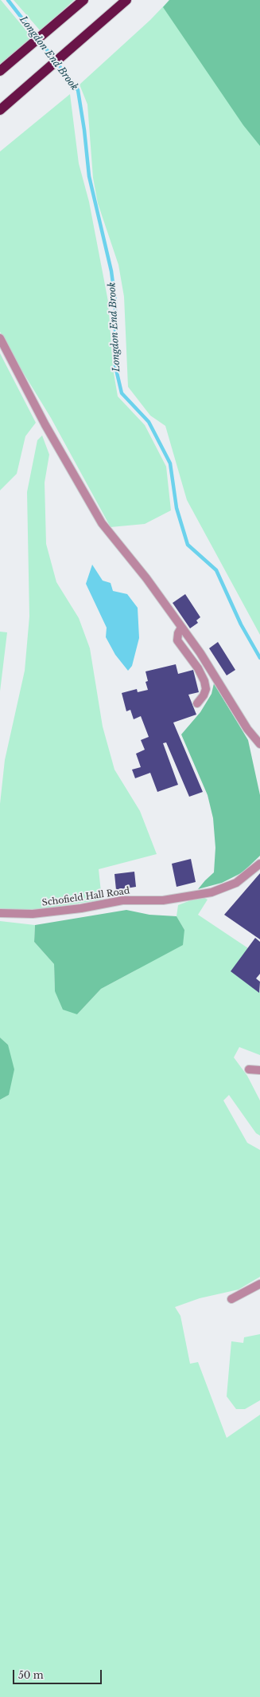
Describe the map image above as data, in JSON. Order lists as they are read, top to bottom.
{
  "streets": {
    "street": ["Schofield Hall Road"]
  },
  "water": ["Longdon End Brook"],
  "scale_bar": "50 m"
}
